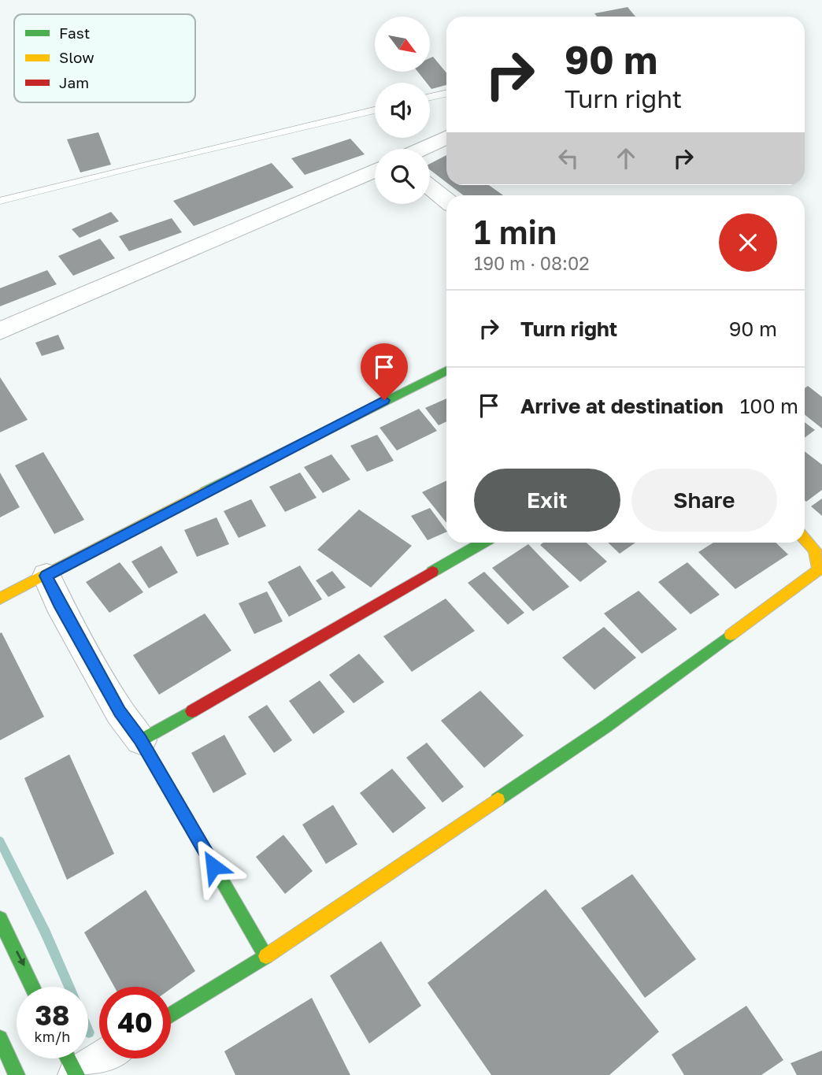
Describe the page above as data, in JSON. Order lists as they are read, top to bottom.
{
  "legend": ["Fast", "Slow", "Jam"],
  "north": "bottom right",
  "page": {
    "turn": ["90 m", "Turn right"],
    "heading": ["1 min", "190 m · 08:02"],
    "list": [
      {
        "name": "Turn right",
        "value": "90 m"
      },
      {
        "name": "Arrive at destination",
        "value": "100 m"
      }
    ],
    "buttons": ["Exit", "Share"],
    "speed": "38 km/h",
    "limit": "40"
  }
}
